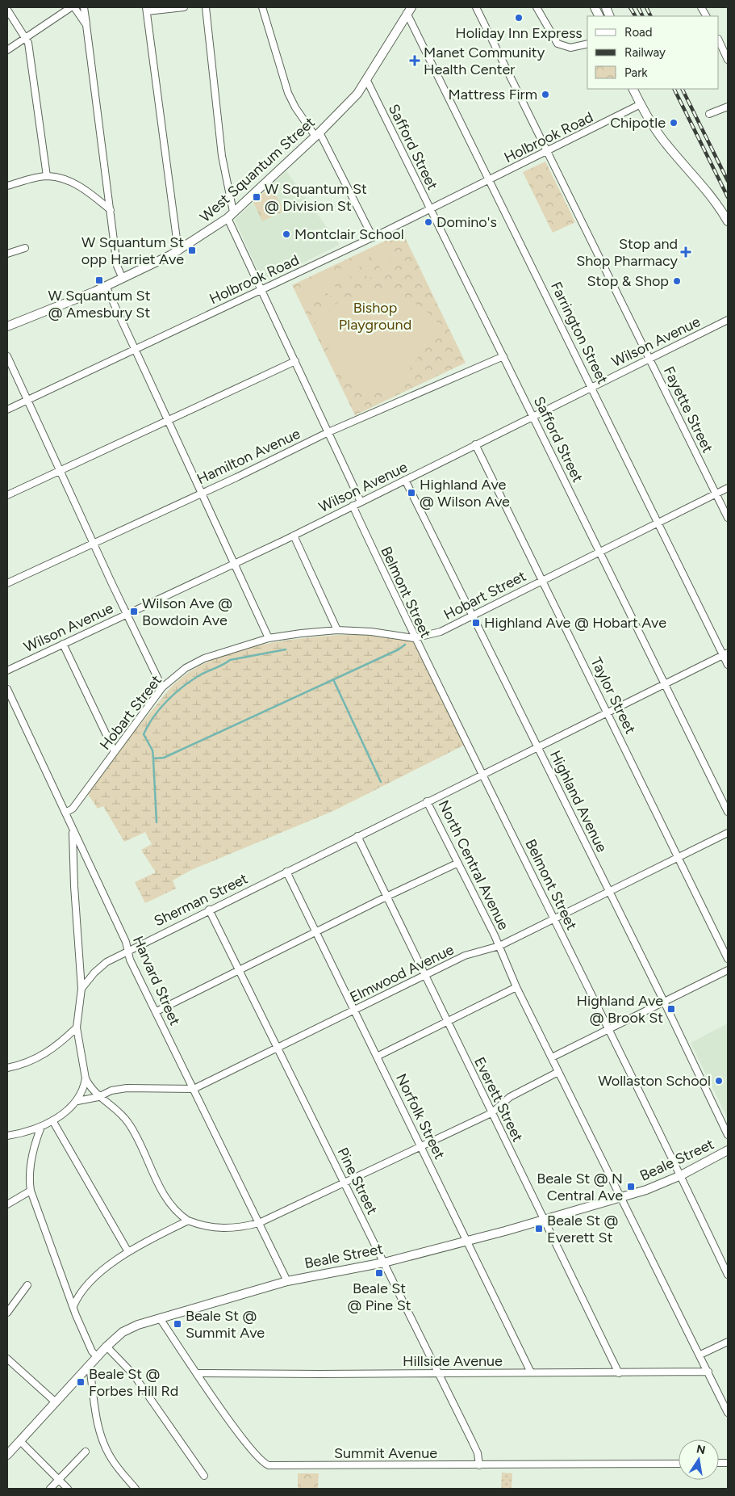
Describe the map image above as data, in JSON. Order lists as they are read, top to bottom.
{
  "streets": {
    "main road": ["West Squantum Street", "Beale Street"],
    "street": [
      "Holbrook Road",
      "Safford Street",
      "Farrington Street",
      "Wilson Avenue",
      "Fayette Street",
      "Hamilton Avenue",
      "Belmont Street",
      "Hobart Street",
      "Taylor Street",
      "Highland Avenue",
      "North Central Avenue",
      "Sherman Street",
      "Elmwood Avenue",
      "Harvard Street",
      "Everett Street",
      "Norfolk Street",
      "Pine Street",
      "Hillside Avenue",
      "Summit Avenue"
    ]
  },
  "crossings": [
    ["Holbrook Road", "Safford Street"],
    ["Holbrook Road", "Farrington Street"],
    ["Holbrook Road", "Fayette Street"],
    ["Safford Street", "West Squantum Street"],
    ["Safford Street", "Wilson Avenue"],
    ["Safford Street", "Hamilton Avenue"],
    ["Safford Street", "Hobart Street"],
    ["Safford Street", "North Central Avenue"],
    ["West Squantum Street", "Farrington Street"],
    ["Farrington Street", "Wilson Avenue"],
    ["Farrington Street", "Hobart Street"],
    ["Farrington Street", "North Central Avenue"],
    ["Wilson Avenue", "Fayette Street"],
    ["Wilson Avenue", "Belmont Street"],
    ["Wilson Avenue", "Taylor Street"],
    ["Wilson Avenue", "Highland Avenue"],
    ["Fayette Street", "Hobart Street"],
    ["Belmont Street", "Hobart Street"],
    ["Belmont Street", "North Central Avenue"],
    ["Belmont Street", "Elmwood Avenue"],
    ["Belmont Street", "Beale Street"],
    ["Hobart Street", "Taylor Street"],
    ["Hobart Street", "Highland Avenue"],
    ["Hobart Street", "Harvard Street"],
    ["Taylor Street", "North Central Avenue"],
    ["Taylor Street", "Elmwood Avenue"],
    ["Highland Avenue", "North Central Avenue"],
    ["Highland Avenue", "Elmwood Avenue"],
    ["North Central Avenue", "Sherman Street"],
    ["North Central Avenue", "Elmwood Avenue"],
    ["North Central Avenue", "Beale Street"],
    ["North Central Avenue", "Hillside Avenue"],
    ["Sherman Street", "Harvard Street"],
    ["Sherman Street", "Everett Street"],
    ["Sherman Street", "Norfolk Street"],
    ["Sherman Street", "Pine Street"],
    ["Elmwood Avenue", "Harvard Street"],
    ["Elmwood Avenue", "Everett Street"],
    ["Elmwood Avenue", "Norfolk Street"],
    ["Elmwood Avenue", "Pine Street"],
    ["Harvard Street", "Beale Street"],
    ["Everett Street", "Beale Street"],
    ["Everett Street", "Hillside Avenue"],
    ["Norfolk Street", "Beale Street"],
    ["Norfolk Street", "Hillside Avenue"],
    ["Beale Street", "Pine Street"],
    ["Beale Street", "Summit Avenue"],
    ["Pine Street", "Hillside Avenue"],
    ["Pine Street", "Summit Avenue"],
    ["Hillside Avenue", "Summit Avenue"]
  ],
  "parks": ["Bishop Playground"],
  "places": {
    "other": [
      "Holiday Inn Express",
      "Mattress Firm",
      "Chipotle",
      "Domino's",
      "Montclair School",
      "Stop & Shop",
      "Wollaston School"
    ],
    "health": ["Manet Community Health Center", "Stop and Shop Pharmacy"],
    "transit": [
      "W Squantum St @ Division St",
      "W Squantum St opp Harriet Ave",
      "W Squantum St @ Amesbury St",
      "Highland Ave @ Wilson Ave",
      "Wilson Ave @ Bowdoin Ave",
      "Highland Ave @ Hobart Ave",
      "Highland Ave @ Brook St",
      "Beale St @ N Central Ave",
      "Beale St @ Everett St",
      "Beale St @ Pine St",
      "Beale St @ Summit Ave",
      "Beale St @ Forbes Hill Rd"
    ]
  },
  "legend": ["Road", "Railway", "Park"],
  "north": "top"
}
